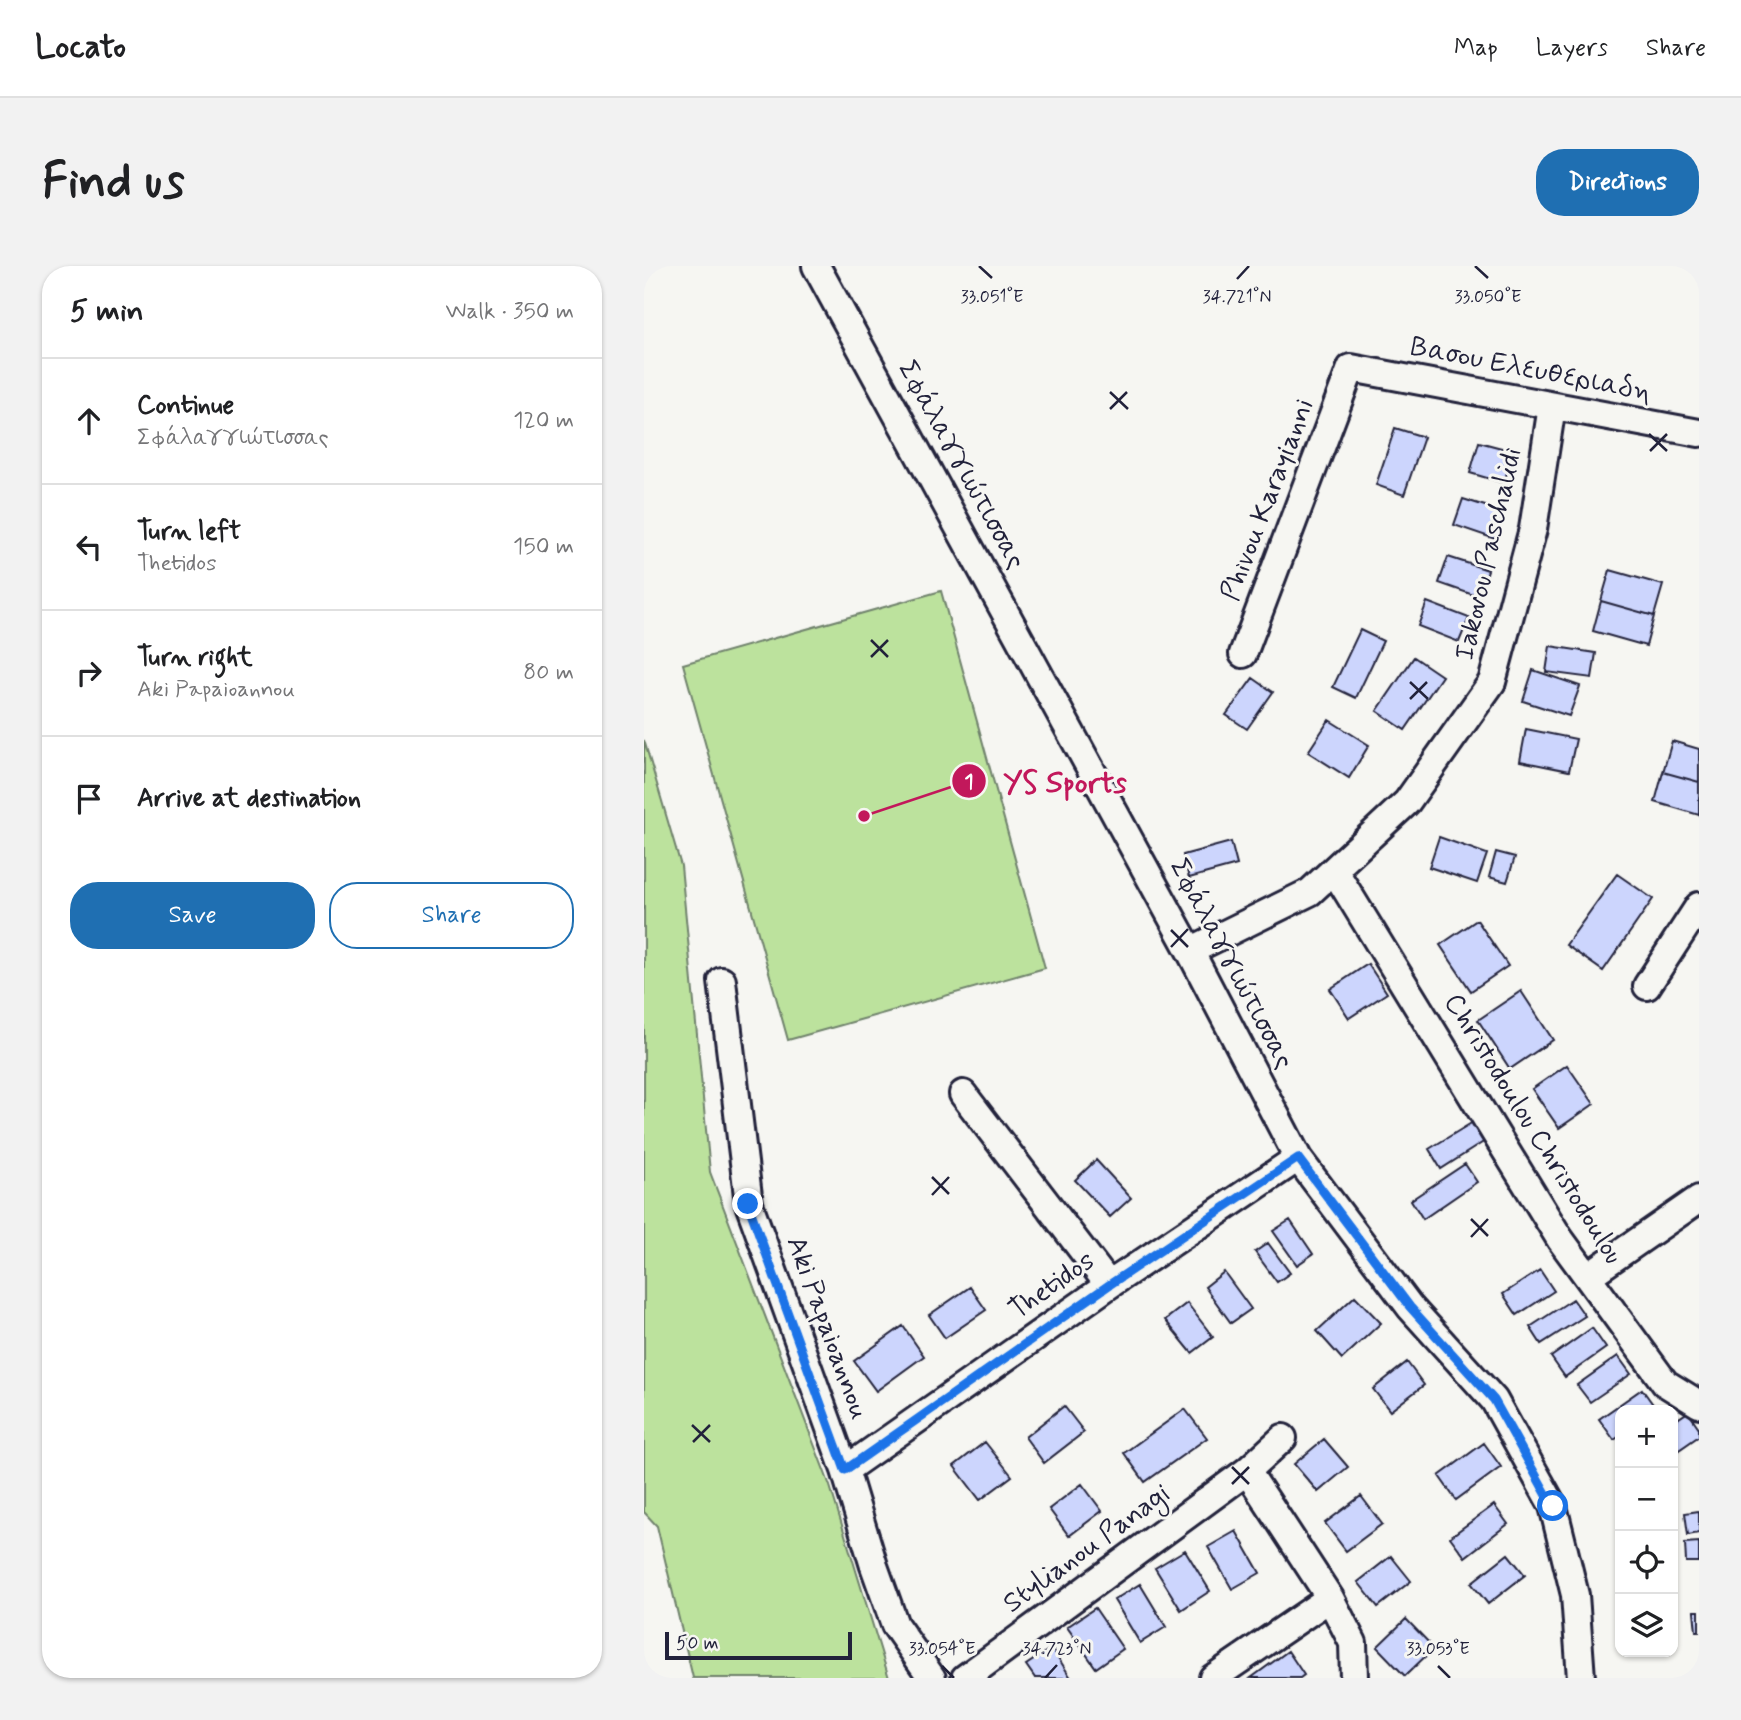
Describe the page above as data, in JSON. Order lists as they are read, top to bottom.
{
  "streets": {
    "street": [
      "Βασου Ελευθεριαδη",
      "Σφάλαγγιώτισσας",
      "Phivou Karayianni",
      "Iakovou Paschalidi",
      "Christodoulou Christodoulou",
      "Thetidos",
      "Aki Papaioannou",
      "Stylianou Panagi"
    ]
  },
  "crossings": [
    ["Βασου Ελευθεριαδη", "Phivou Karayianni"],
    ["Βασου Ελευθεριαδη", "Iakovou Paschalidi"],
    ["Σφάλαγγιώτισσας", "Iakovou Paschalidi"],
    ["Σφάλαγγιώτισσας", "Thetidos"],
    ["Iakovou Paschalidi", "Christodoulou Christodoulou"],
    ["Thetidos", "Aki Papaioannou"]
  ],
  "places": ["YS Sports"],
  "scale_bar": "50 m",
  "page": {
    "header": "Locato",
    "nav": ["Map", "Layers", "Share"],
    "buttons": [
      "Directions",
      ["Save", "Share"]
    ],
    "title": "Find us",
    "heading": ["5 min", "Walk · 350 m"],
    "list": [
      ["Continue", "Σφάλαγγιώτισσας", "120 m"],
      ["Turn left", "Thetidos", "150 m"],
      ["Turn right", "Aki Papaioannou", "80 m"],
      "Arrive at destination"
    ],
    "map_buttons": ["+", "−"],
    "scale": "50 m"
  },
  "coordinates": [
    "33.051°E",
    "33.050°E",
    "34.721°N",
    "34.723°N",
    "33.054°E",
    "33.053°E"
  ]
}
